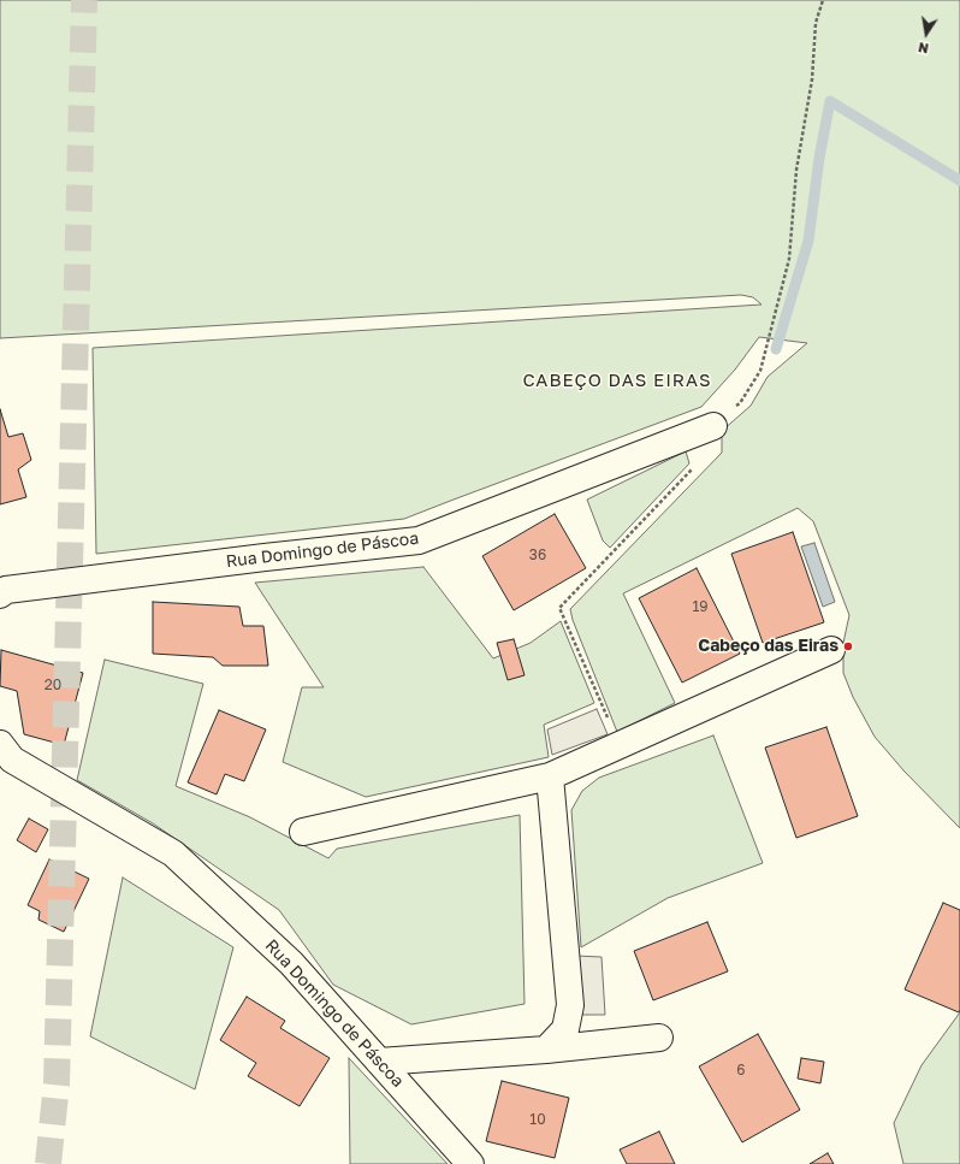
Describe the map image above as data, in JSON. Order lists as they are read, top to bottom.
{
  "streets": {
    "street": ["Rua Domingo de Páscoa"]
  },
  "districts": ["CABEÇO DAS EIRAS"],
  "places": ["Cabeço das Eiras"],
  "house_numbers": [
    "36",
    "19",
    "20",
    "6",
    "10"
  ],
  "north": "bottom"
}
